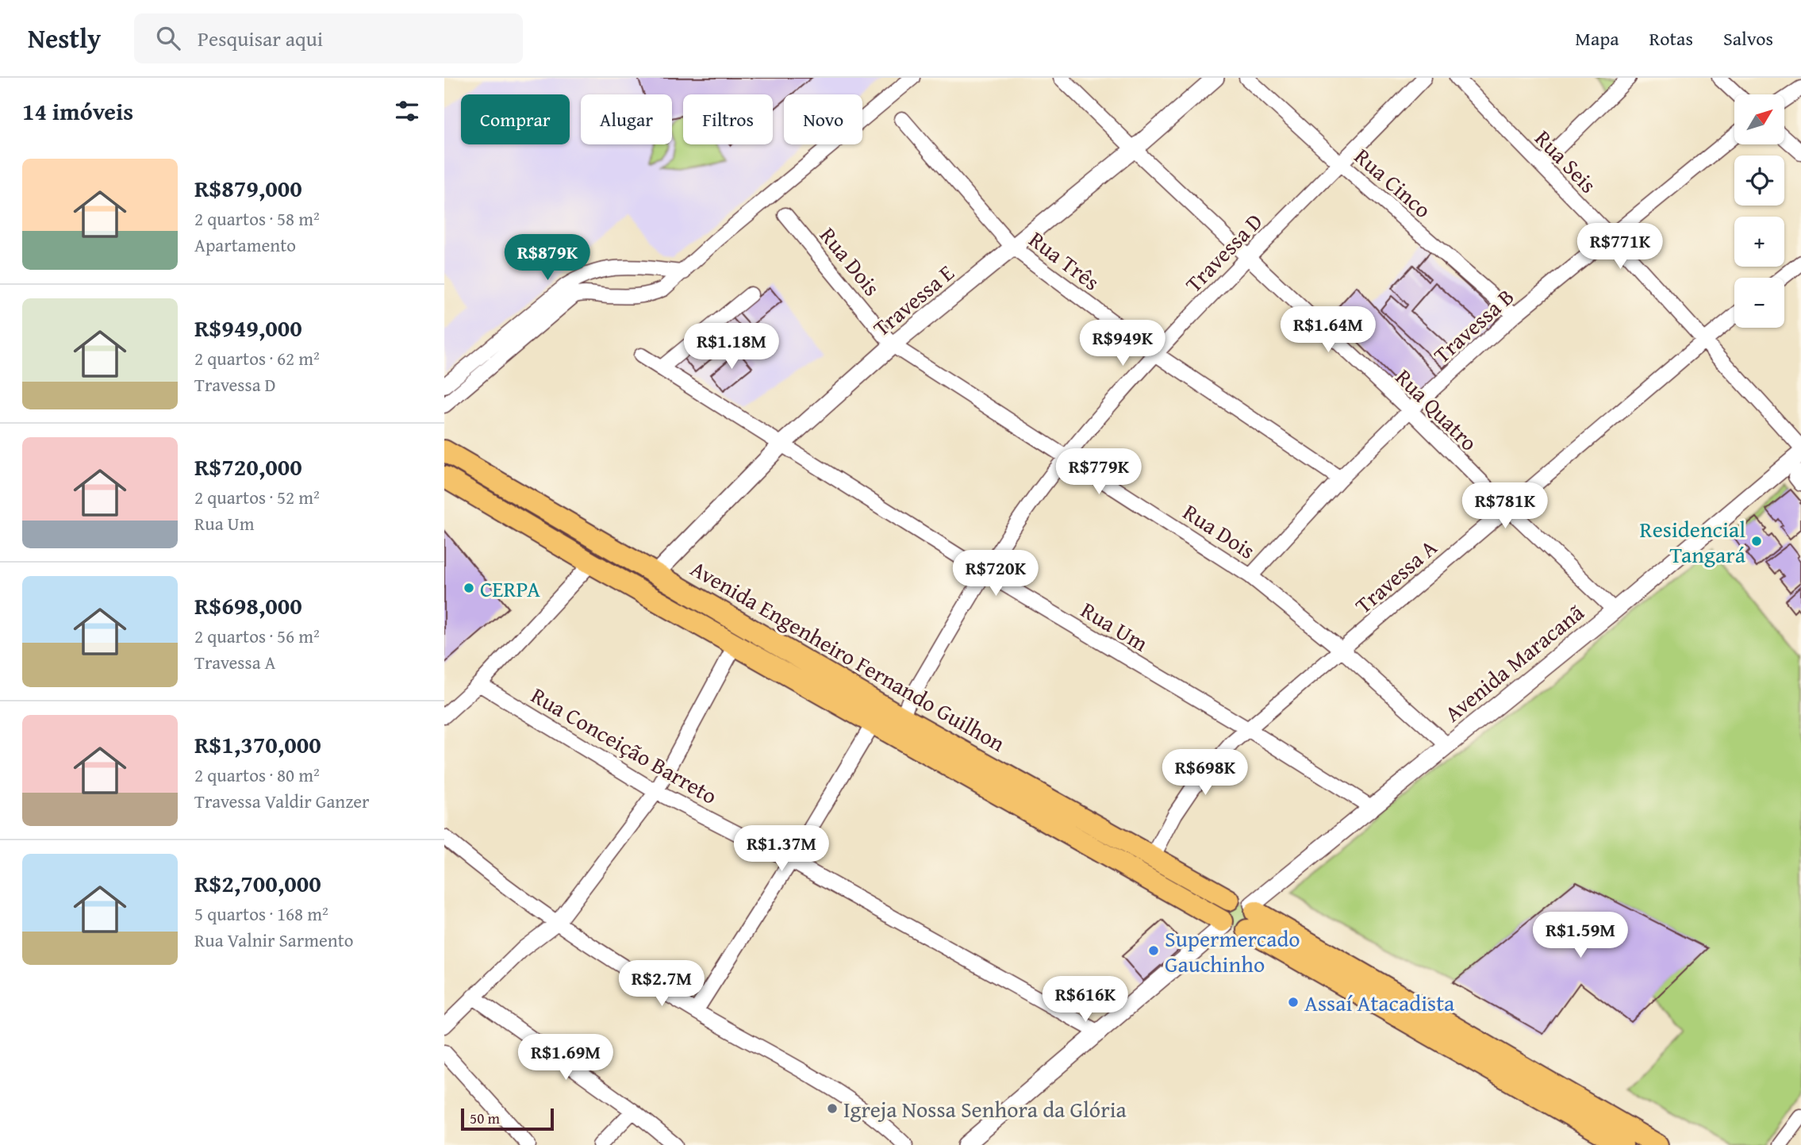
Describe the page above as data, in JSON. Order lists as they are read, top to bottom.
{
  "streets": {
    "main road": ["Avenida Engenheiro Fernando Guilhon"],
    "street": [
      "Rua Seis",
      "Rua Cinco",
      "Travessa D",
      "Rua Três",
      "Rua Dois",
      "Travessa E",
      "Travessa B",
      "Rua Quatro",
      "Travessa A",
      "Rua Um",
      "Avenida Maracanã",
      "Rua Conceição Barreto"
    ]
  },
  "crossings": [
    ["Rua Seis", "Travessa B"],
    ["Rua Seis", "Travessa A"],
    ["Rua Seis", "Avenida Maracanã"],
    ["Rua Cinco", "Travessa D"],
    ["Rua Cinco", "Travessa B"],
    ["Travessa D", "Rua Três"],
    ["Travessa D", "Rua Dois"],
    ["Travessa D", "Rua Quatro"],
    ["Travessa D", "Rua Um"],
    ["Travessa D", "Avenida Engenheiro Fernando Guilhon"],
    ["Rua Três", "Travessa E"],
    ["Rua Três", "Travessa B"],
    ["Rua Dois", "Travessa E"],
    ["Rua Dois", "Travessa B"],
    ["Rua Dois", "Travessa A"],
    ["Rua Dois", "Avenida Maracanã"],
    ["Travessa E", "Rua Quatro"],
    ["Travessa E", "Rua Um"],
    ["Travessa E", "Avenida Engenheiro Fernando Guilhon"],
    ["Travessa B", "Rua Quatro"],
    ["Rua Quatro", "Travessa A"],
    ["Rua Quatro", "Avenida Maracanã"],
    ["Travessa A", "Rua Um"],
    ["Travessa A", "Avenida Engenheiro Fernando Guilhon"],
    ["Rua Um", "Avenida Maracanã"],
    ["Avenida Engenheiro Fernando Guilhon", "Avenida Maracanã"]
  ],
  "places": [
    "Residencial Tangará",
    "CERPA",
    "Supermercado Gauchinho",
    "Assaí Atacadista",
    "Igreja Nossa Senhora da Glória"
  ],
  "scale_bar": "50 m",
  "north": "top right",
  "page": {
    "header": "Nestly",
    "search": "Pesquisar aqui",
    "nav": ["Mapa", "Rotas", "Salvos"],
    "heading": "14 imóveis",
    "map_buttons": ["+", "−"],
    "chip": [
      "Comprar",
      "Alugar",
      "Filtros",
      "Novo"
    ],
    "list": [
      {
        "name": "R$879,000",
        "note": "2 quartos · 58 m² · Apartamento"
      },
      {
        "name": "R$949,000",
        "note": "2 quartos · 62 m² · Travessa D"
      },
      {
        "name": "R$720,000",
        "note": "2 quartos · 52 m² · Rua Um"
      },
      {
        "name": "R$698,000",
        "note": "2 quartos · 56 m² · Travessa A"
      },
      {
        "name": "R$1,370,000",
        "note": "2 quartos · 80 m² · Travessa Valdir Ganzer"
      },
      {
        "name": "R$2,700,000",
        "note": "5 quartos · 168 m² · Rua Valnir Sarmento"
      }
    ],
    "price": [
      "R$771K",
      "R$879K",
      "R$1.64M",
      "R$949K",
      "R$1.18M",
      "R$779K",
      "R$781K",
      "R$720K",
      "R$698K",
      "R$1.37M",
      "R$1.59M",
      "R$2.7M",
      "R$616K",
      "R$1.69M"
    ],
    "scale": "50 m"
  }
}
